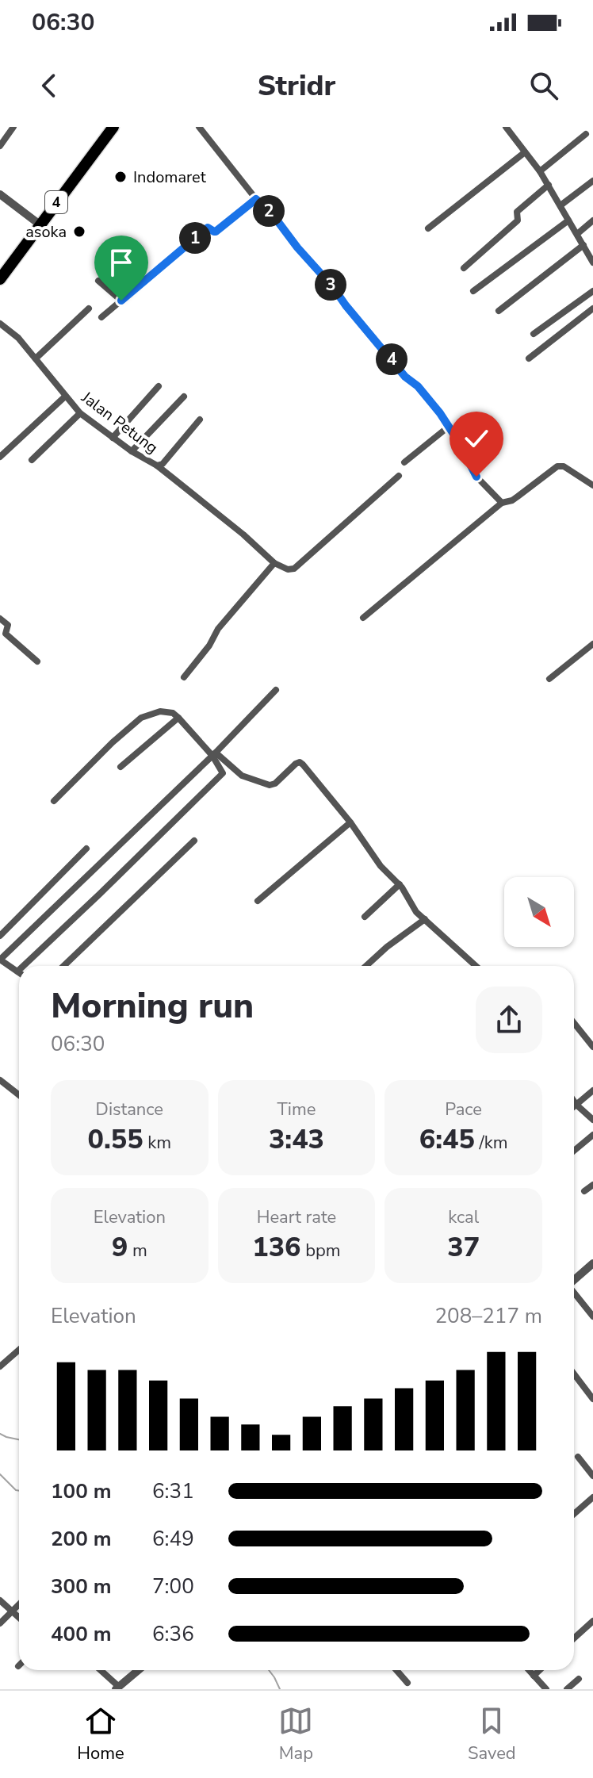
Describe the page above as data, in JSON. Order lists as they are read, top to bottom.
{
  "streets": {
    "highway": ["4"],
    "street": ["Jalan Petung"]
  },
  "places": ["Indomaret", "asoka"],
  "north": "bottom right",
  "page": {
    "status": "06:30",
    "header": "Stridr",
    "pins": [
      "2",
      "1",
      "3",
      "4"
    ],
    "heading": ["Morning run", "06:30"],
    "stats": [
      ["Distance", "0.55 km"],
      ["Time", "3:43"],
      ["Pace", "6:45 /km"],
      ["Elevation", "9 m"],
      ["Heart rate", "136 bpm"],
      ["kcal", "37"]
    ],
    "chart": ["Elevation", "208–217 m"],
    "list": [
      {
        "name": "100 m",
        "note": "6:31"
      },
      {
        "name": "200 m",
        "note": "6:49"
      },
      {
        "name": "300 m",
        "note": "7:00"
      },
      {
        "name": "400 m",
        "note": "6:36"
      }
    ],
    "tabs": ["Home", "Map", "Saved"]
  }
}
